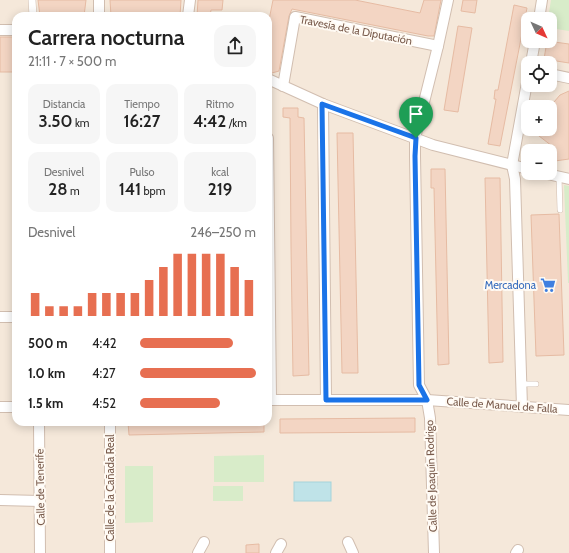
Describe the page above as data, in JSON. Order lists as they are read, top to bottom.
{
  "streets": {
    "street": [
      "Travesía de la Diputación",
      "Calle de Manuel de Falla",
      "Calle de Joaquín Rodrigo",
      "Calle de Tenerife",
      "Calle de la Cañada Real"
    ]
  },
  "crossings": [
    ["Travesía de la Diputación", "Calle de Joaquín Rodrigo"],
    ["Calle de Manuel de Falla", "Calle de Joaquín Rodrigo"]
  ],
  "places": {
    "supermarket": ["Mercadona"]
  },
  "north": "bottom right",
  "page": {
    "map_buttons": ["+", "−"],
    "heading": ["Carrera nocturna", "21:11 · 7 × 500 m"],
    "stats": [
      ["Distancia", "3.50 km"],
      ["Tiempo", "16:27"],
      ["Ritmo", "4:42 /km"],
      ["Desnivel", "28 m"],
      ["Pulso", "141 bpm"],
      ["kcal", "219"]
    ],
    "chart": ["Desnivel", "246–250 m"],
    "list": [
      {
        "name": "500 m",
        "note": "4:42"
      },
      {
        "name": "1.0 km",
        "note": "4:27"
      },
      {
        "name": "1.5 km",
        "note": "4:52"
      }
    ]
  }
}
